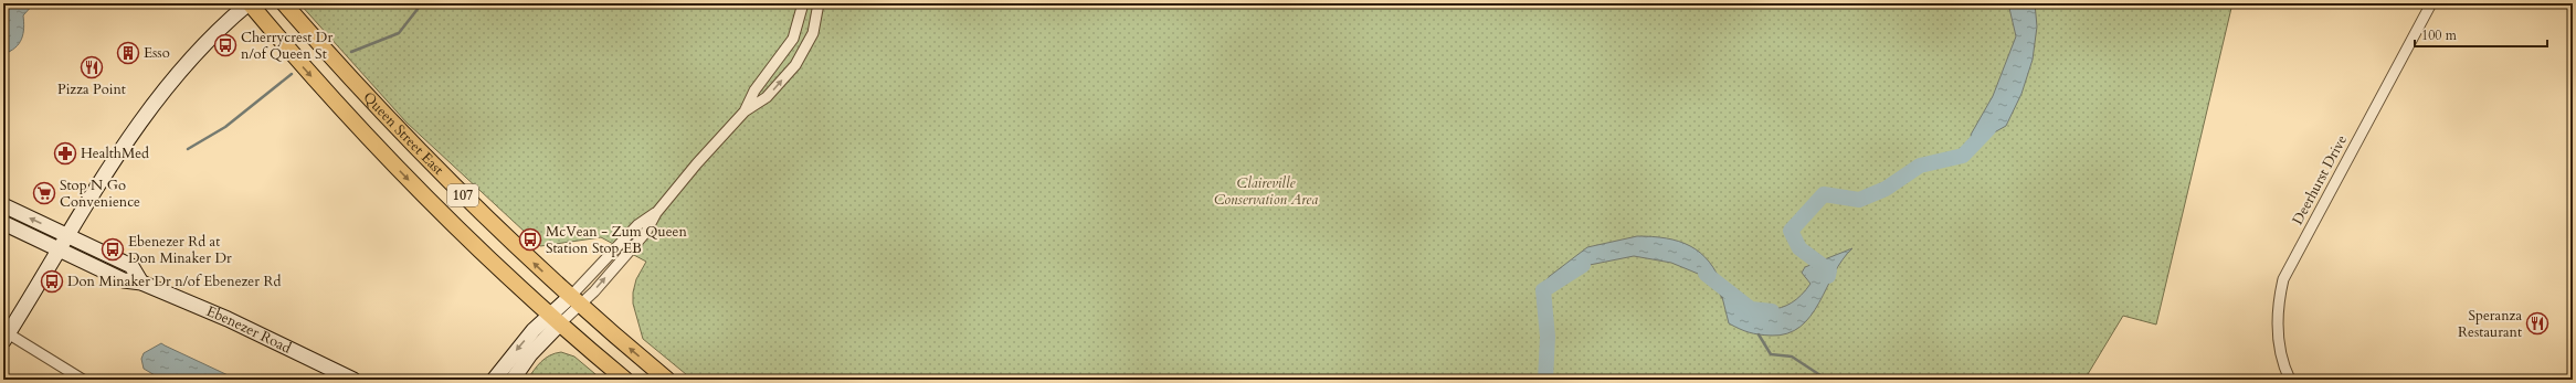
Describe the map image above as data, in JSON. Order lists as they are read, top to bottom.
{
  "streets": {
    "main road": ["Queen Street East", "107", "Ebenezer Road"],
    "street": ["Deerhurst Drive"]
  },
  "parks": ["Claireville Conservation Area"],
  "places": {
    "bus stop": [
      "Cherrycrest Dr n/of Queen St",
      "McVean - Zum Queen Station Stop EB",
      "Ebenezer Rd at Don Minaker Dr",
      "Don Minaker Dr n/of Ebenezer Rd"
    ],
    "building": ["Esso"],
    "restaurant": ["Pizza Point", "Speranza Restaurant"],
    "pharmacy": ["HealthMed"],
    "supermarket": ["Stop N Go Convenience"]
  },
  "scale_bar": "100 m"
}
